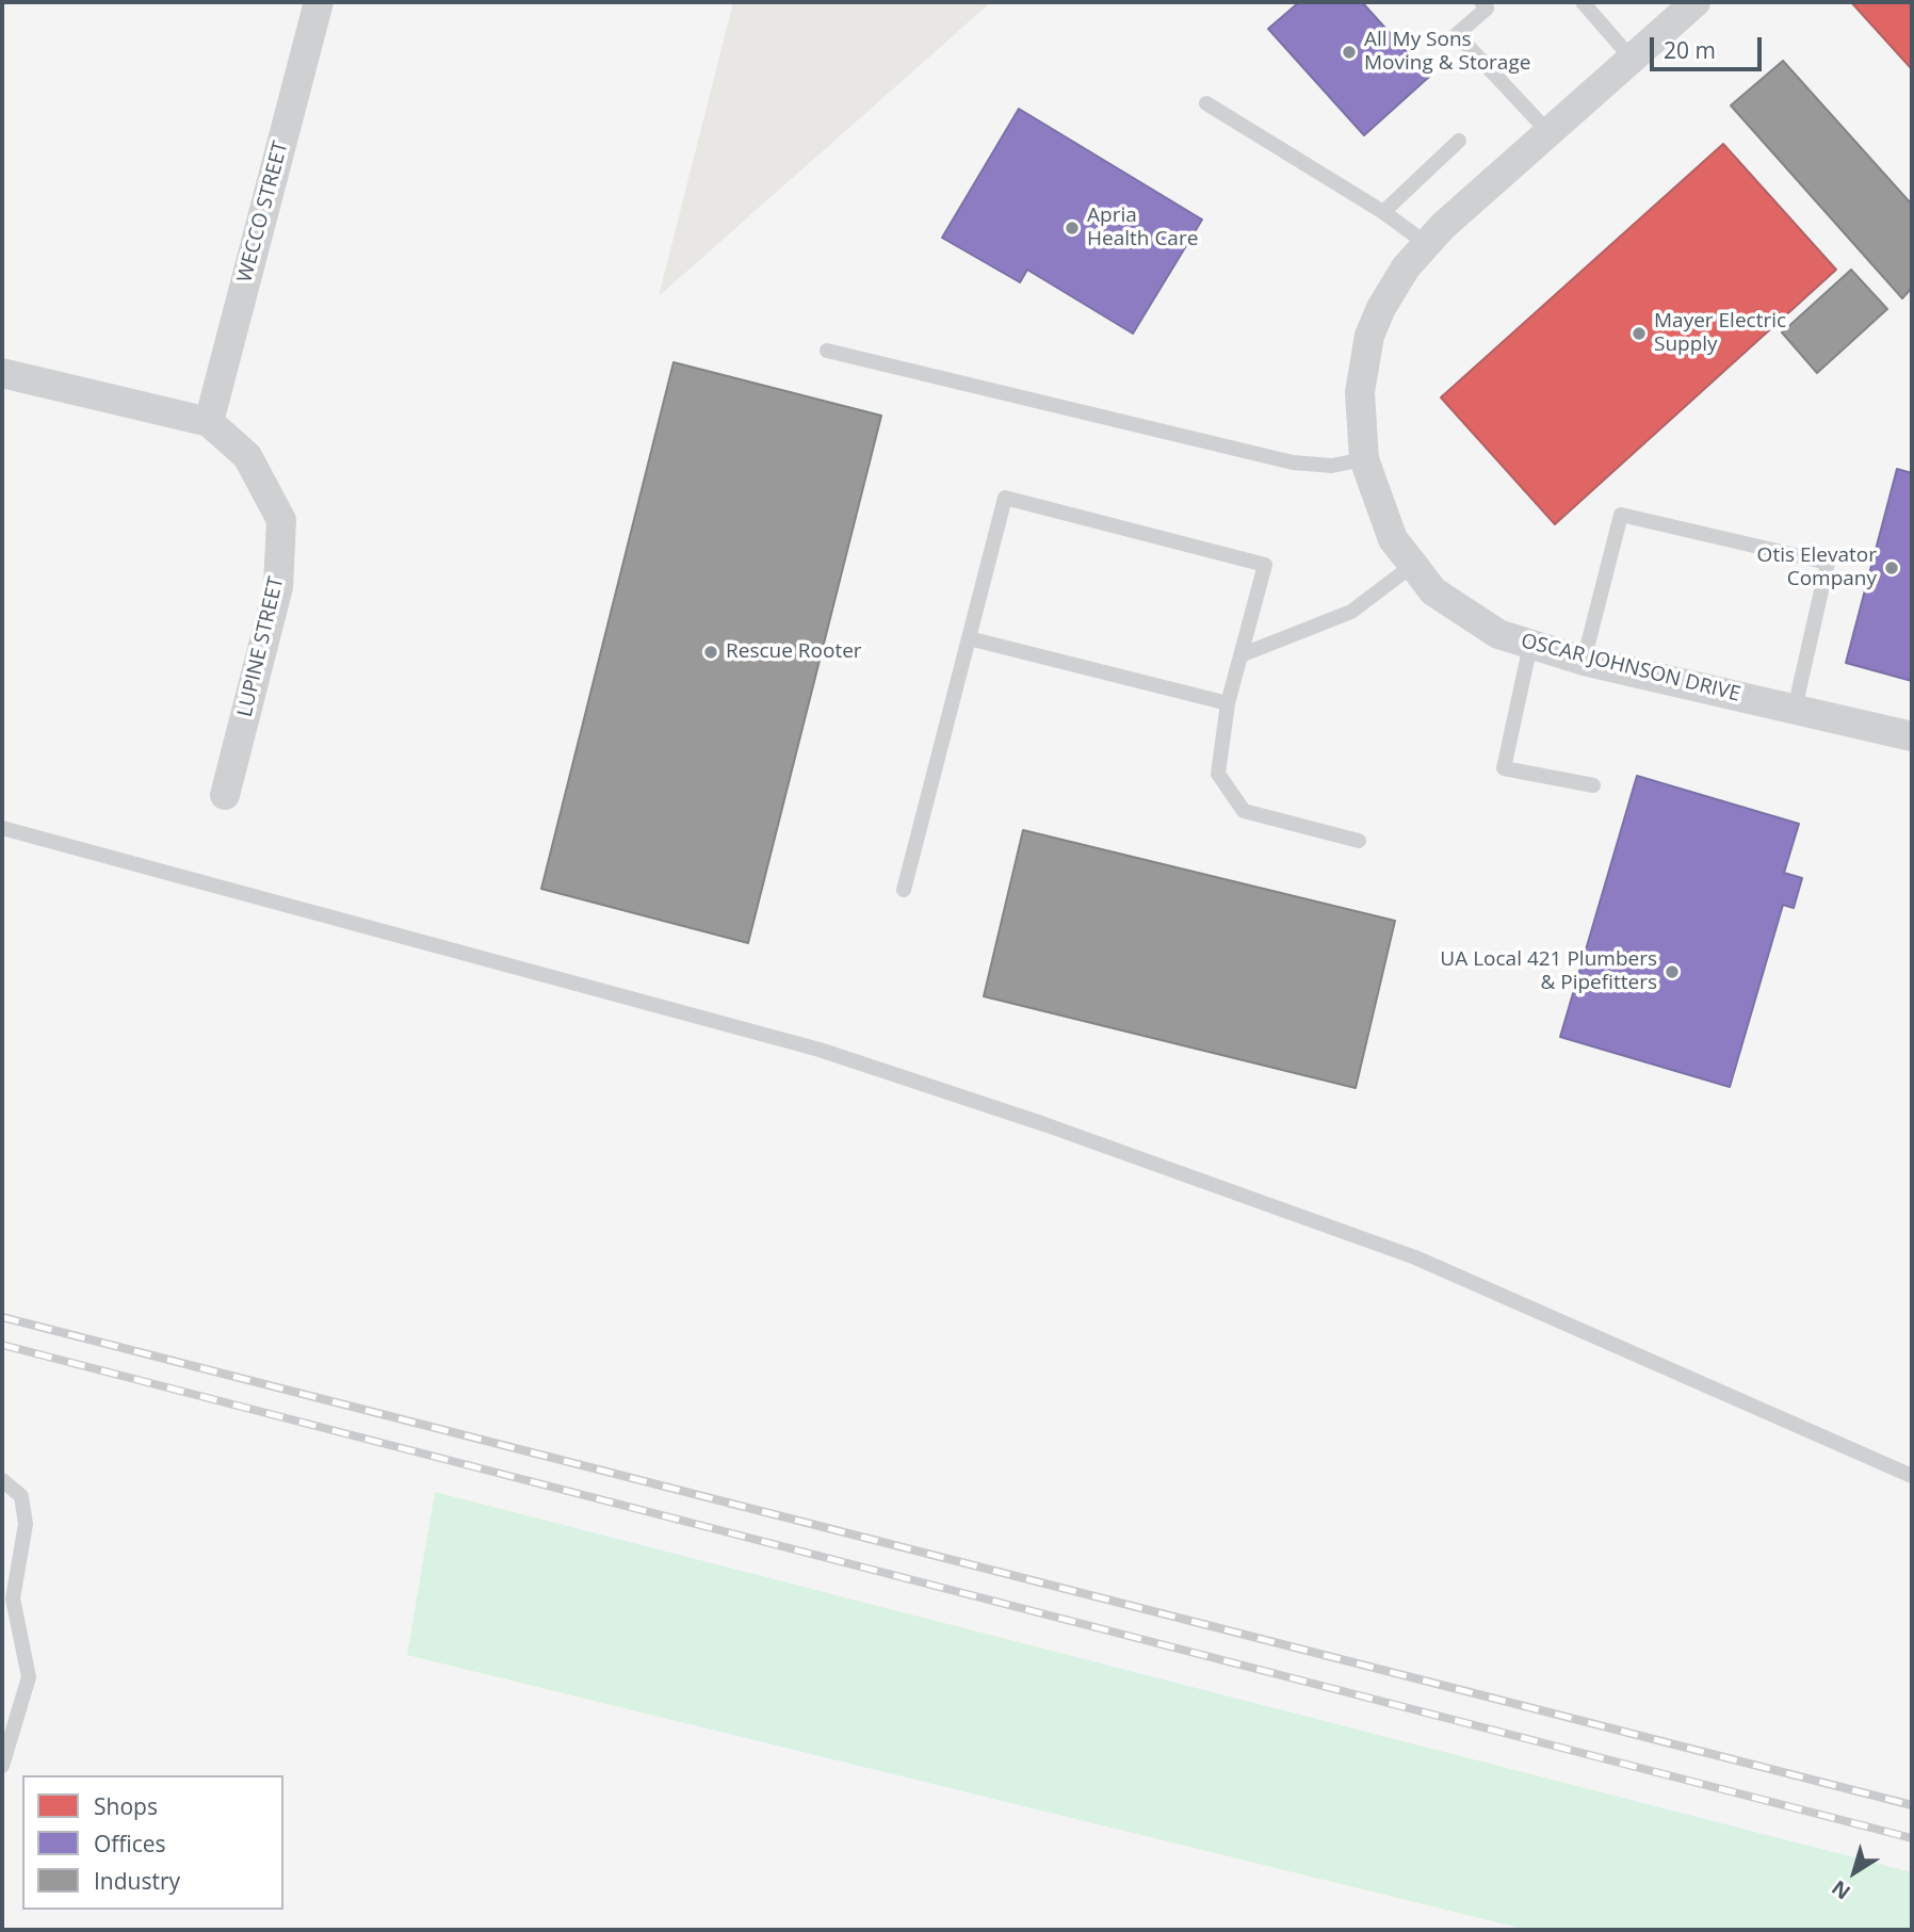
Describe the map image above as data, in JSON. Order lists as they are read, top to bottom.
{
  "streets": {
    "street": ["WECCO STREET", "LUPINE STREET", "OSCAR JOHNSON DRIVE"]
  },
  "crossings": [
    ["WECCO STREET", "LUPINE STREET"]
  ],
  "places": [
    "All My Sons Moving & Storage",
    "Apria Health Care",
    "Mayer Electric Supply",
    "Otis Elevator Company",
    "Rescue Rooter",
    "UA Local 421 Plumbers & Pipefitters"
  ],
  "legend": ["Shops", "Offices", "Industry"],
  "scale_bar": "20 m",
  "north": "bottom left"
}
